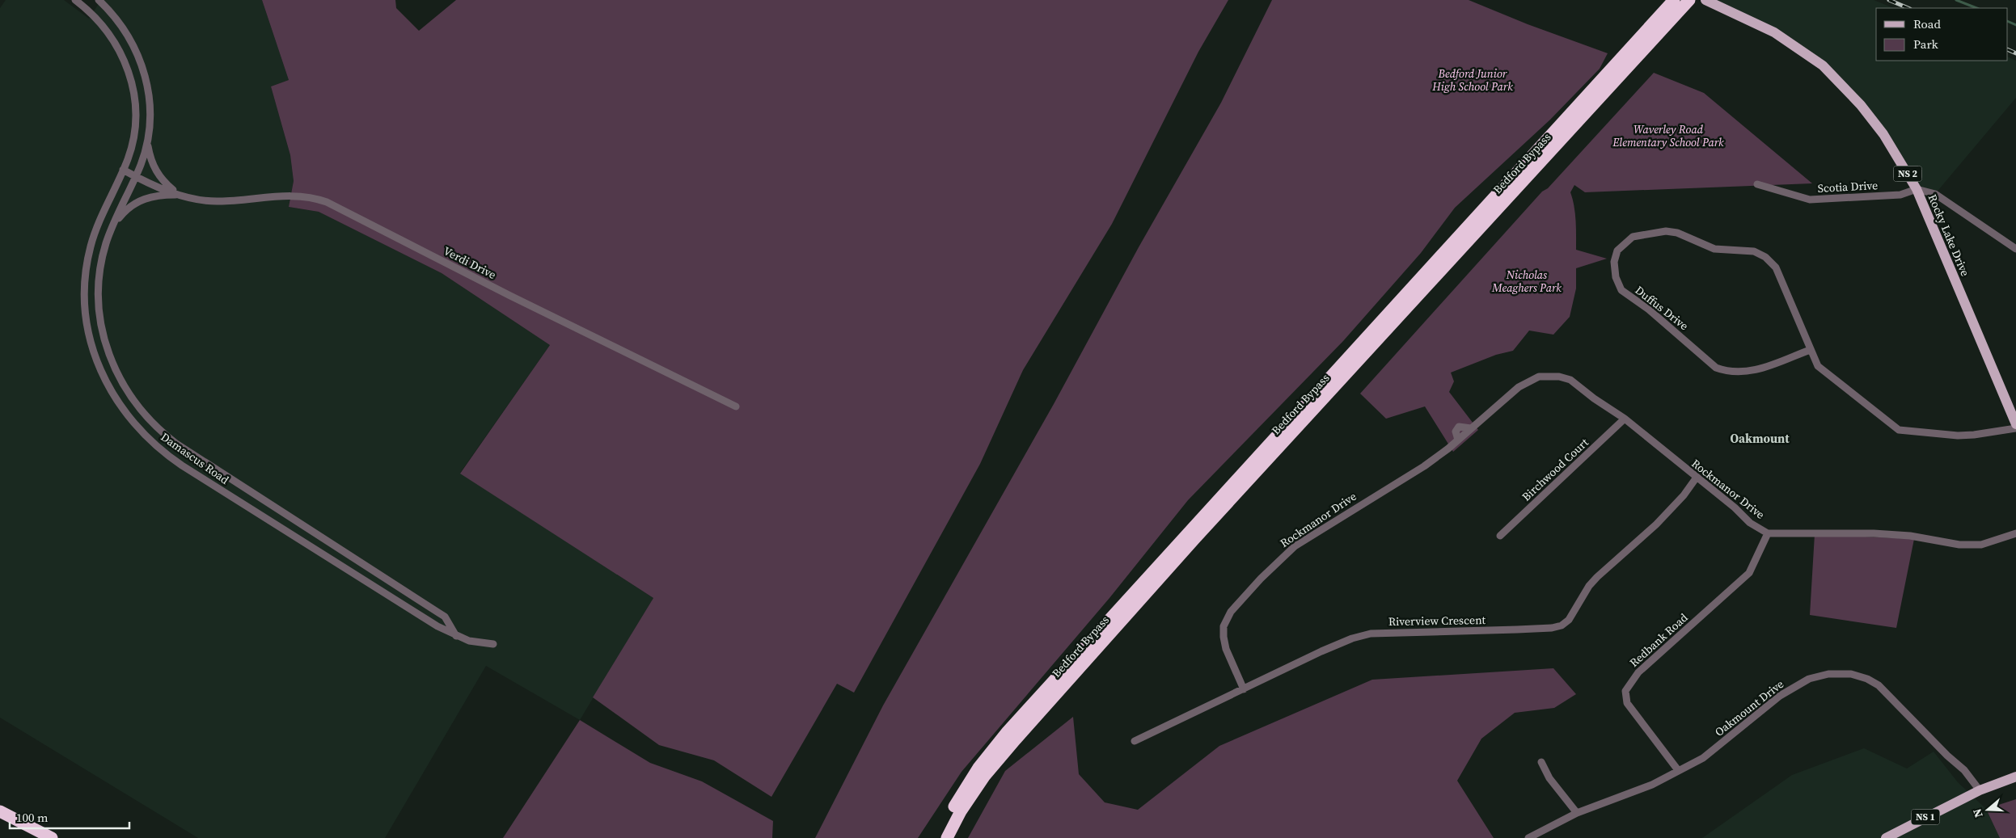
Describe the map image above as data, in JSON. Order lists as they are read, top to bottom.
{
  "streets": {
    "highway": ["Bedford Bypass"],
    "main road": ["NS 2", "Rocky Lake Drive", "NS 1"],
    "street": [
      "Scotia Drive",
      "Verdi Drive",
      "Duffus Drive",
      "Damascus Road",
      "Birchwood Court",
      "Rockmanor Drive",
      "Riverview Crescent",
      "Redbank Road",
      "Oakmount Drive"
    ]
  },
  "crossings": [
    ["Scotia Drive", "Rocky Lake Drive"],
    ["Verdi Drive", "Damascus Road"],
    ["Birchwood Court", "Rockmanor Drive"],
    ["Rockmanor Drive", "Riverview Crescent"],
    ["Rockmanor Drive", "Redbank Road"],
    ["Redbank Road", "Oakmount Drive"],
    ["Oakmount Drive", "NS 1"]
  ],
  "districts": ["Oakmount"],
  "parks": ["Bedford Junior High School Park", "Waverley Road Elementary School Park", "Nicholas Meaghers Park"],
  "legend": ["Road", "Park"],
  "scale_bar": "100 m",
  "north": "left"
}
